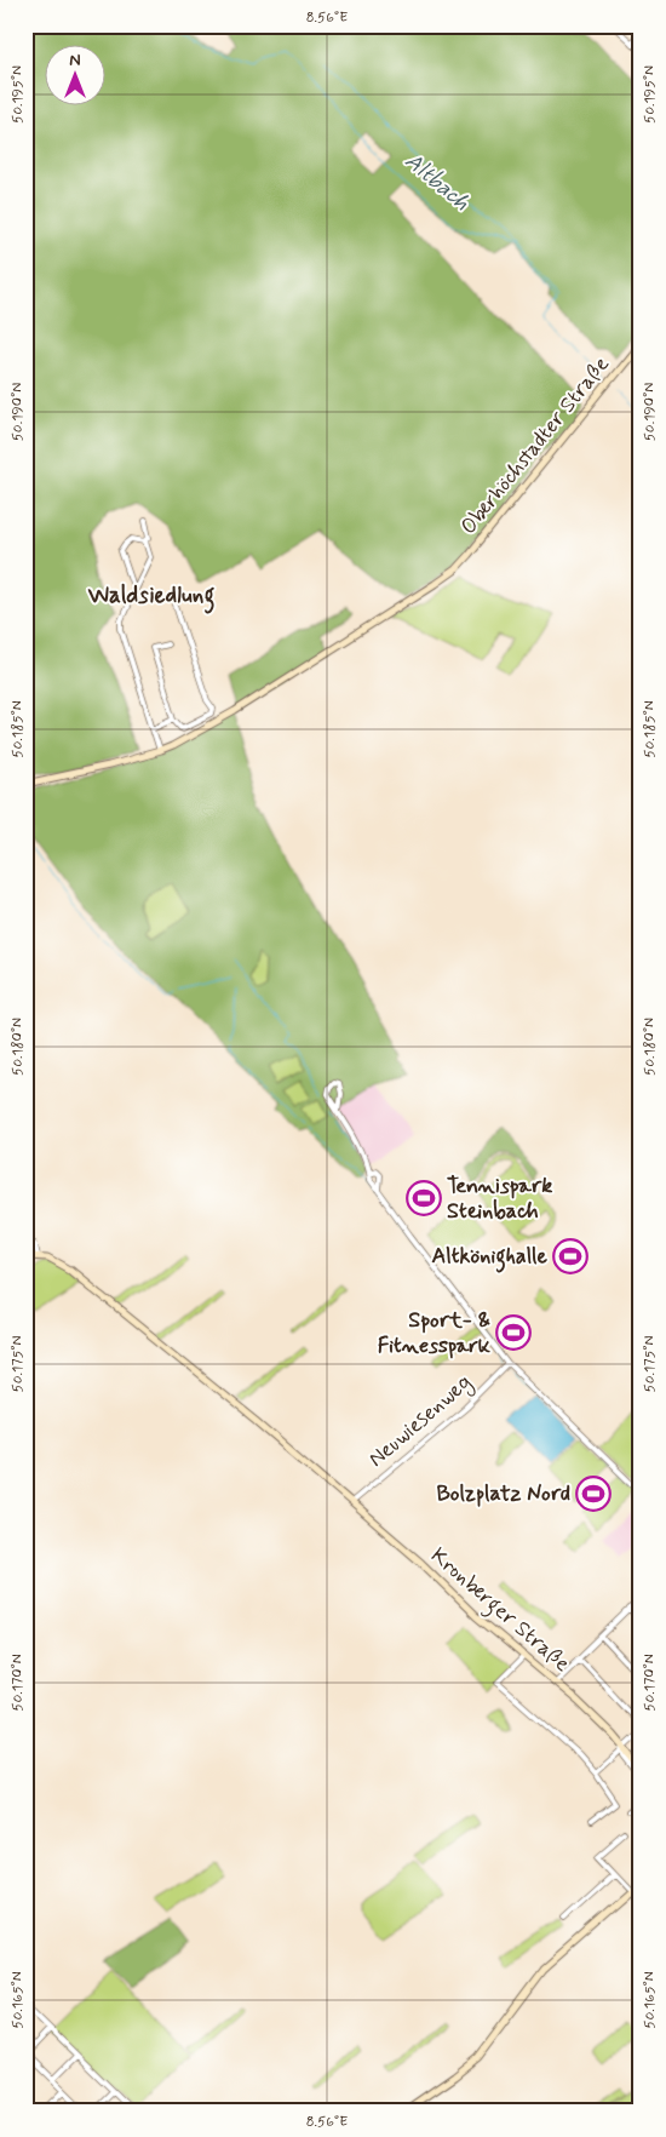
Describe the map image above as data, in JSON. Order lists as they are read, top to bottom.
{
  "streets": {
    "main road": ["Oberhöchstadter Straße", "Kronberger Straße"],
    "street": ["Neuwiesenweg"]
  },
  "crossings": [
    ["Neuwiesenweg", "Kronberger Straße"]
  ],
  "districts": ["Waldsiedlung"],
  "water": ["Altbach"],
  "places": {
    "sports": [
      "Tennispark Steinbach",
      "Altkönighalle",
      "Sport- & Fitnesspark",
      "Bolzplatz Nord"
    ]
  },
  "north": "top",
  "coordinates": [
    "8.56°E",
    "50.195°N",
    "50.190°N",
    "50.185°N",
    "50.180°N",
    "50.175°N",
    "50.170°N",
    "50.165°N"
  ]
}
